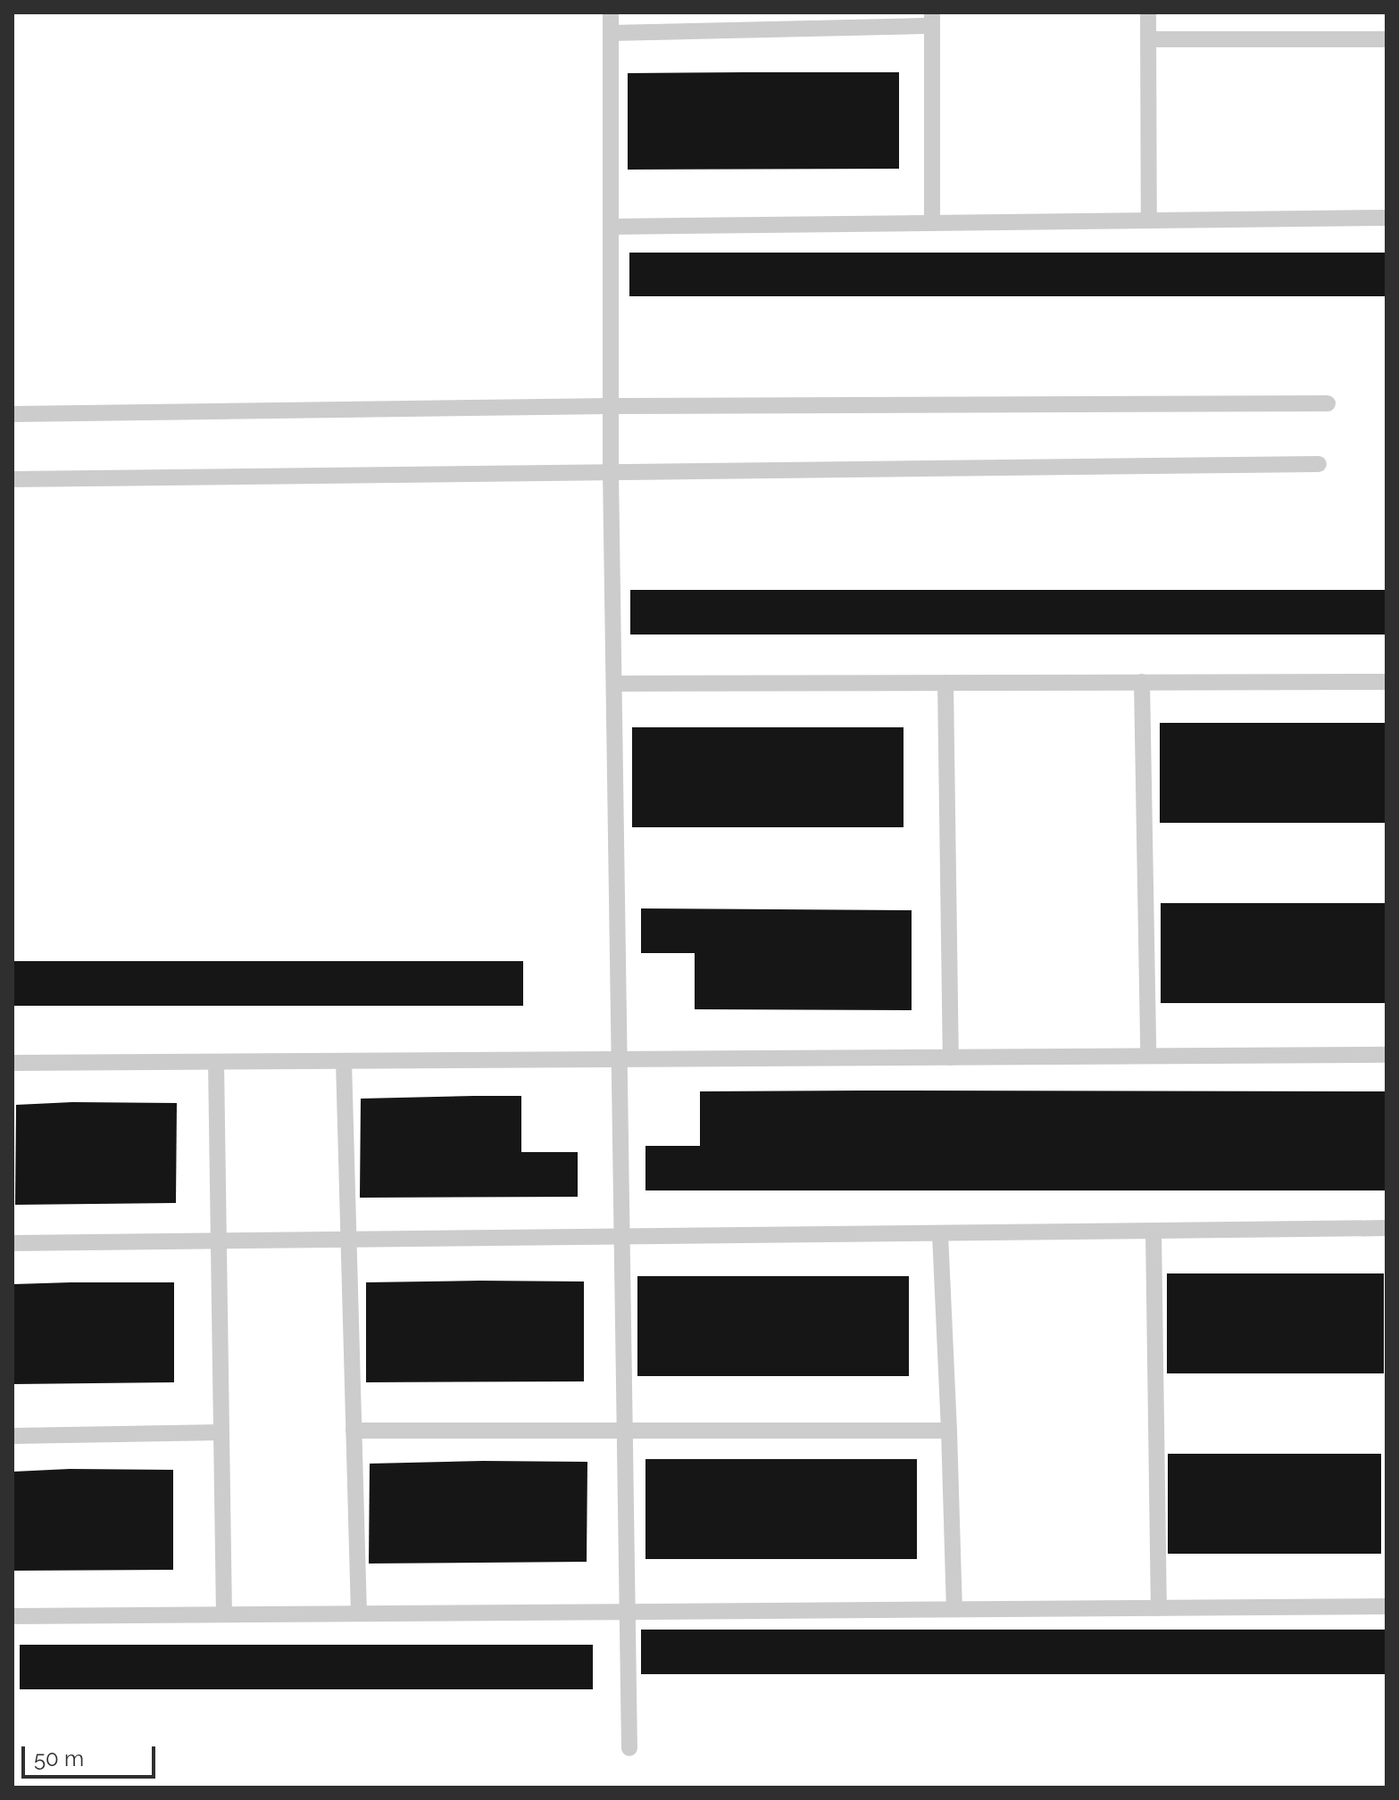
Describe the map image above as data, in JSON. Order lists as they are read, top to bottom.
{
  "scale_bar": "50 m"
}
